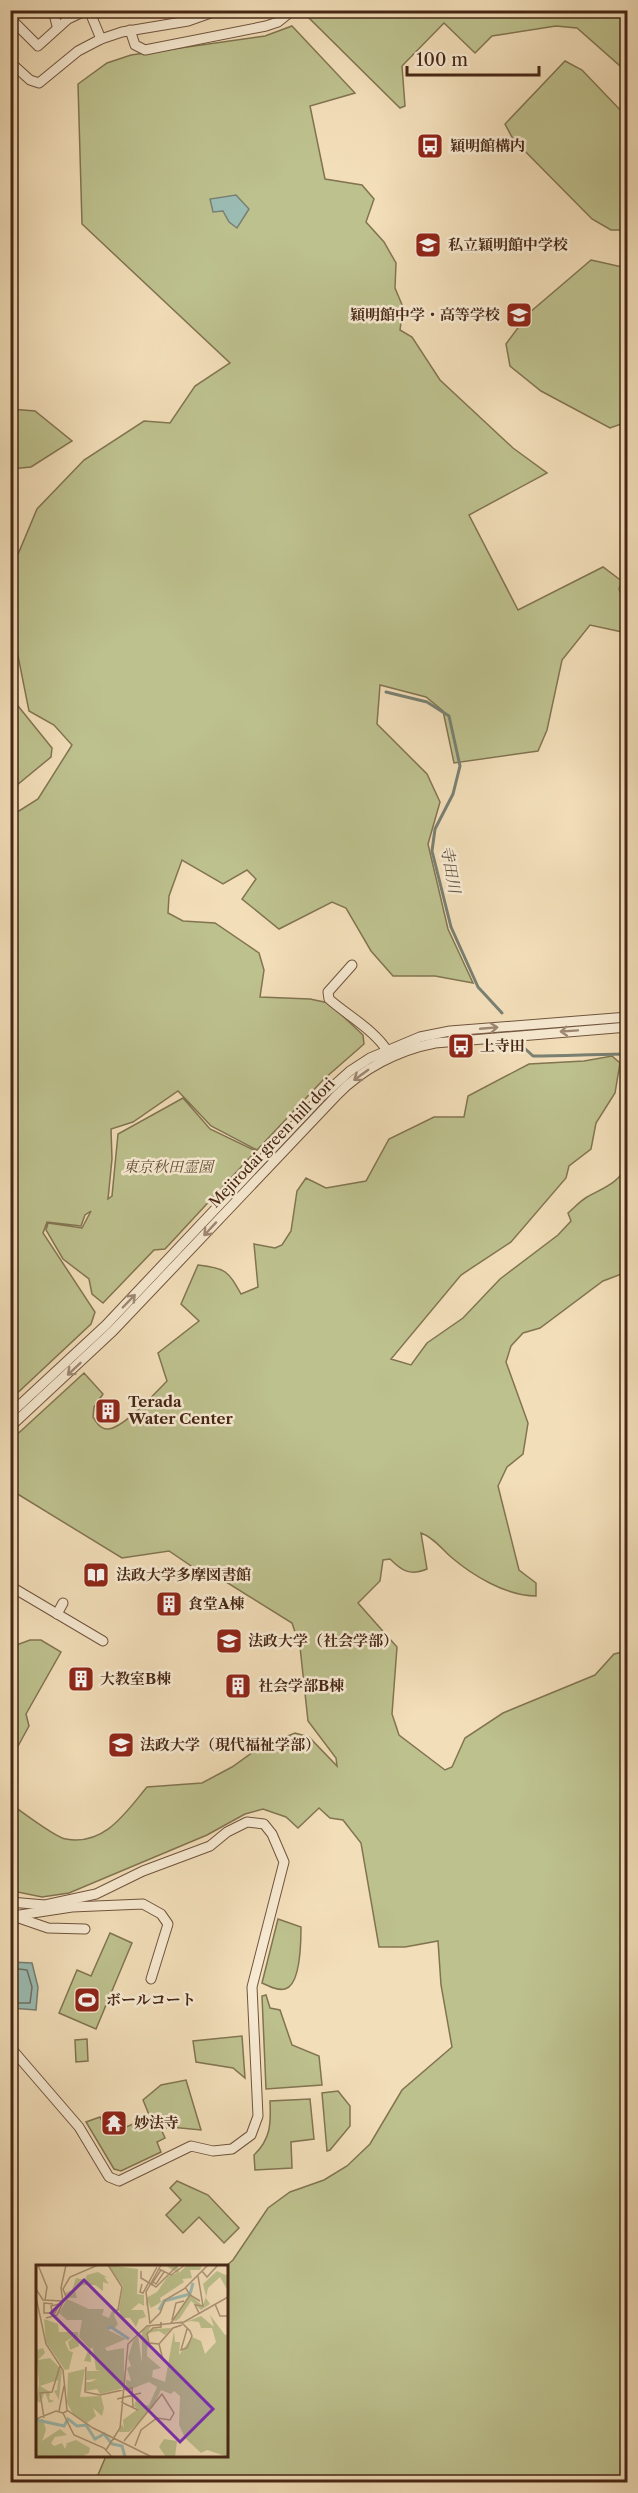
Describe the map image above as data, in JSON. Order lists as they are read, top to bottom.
{
  "streets": {
    "street": ["Mejirodai green hill dori"]
  },
  "water": ["寺田川"],
  "parks": ["東京秋田霊園"],
  "places": {
    "bus stop": ["穎明館構内", "上寺田"],
    "school or university": [
      "私立穎明館中学校",
      "穎明館中学・高等学校",
      "法政大学（社会学部）",
      "法政大学（現代福祉学部）"
    ],
    "building": [
      "Terada Water Center",
      "食堂A棟",
      "大教室B棟",
      "社会学部B棟"
    ],
    "library": ["法政大学多摩図書館"],
    "sports": ["ボールコート"],
    "temple": ["妙法寺"]
  },
  "scale_bar": "100 m"
}
